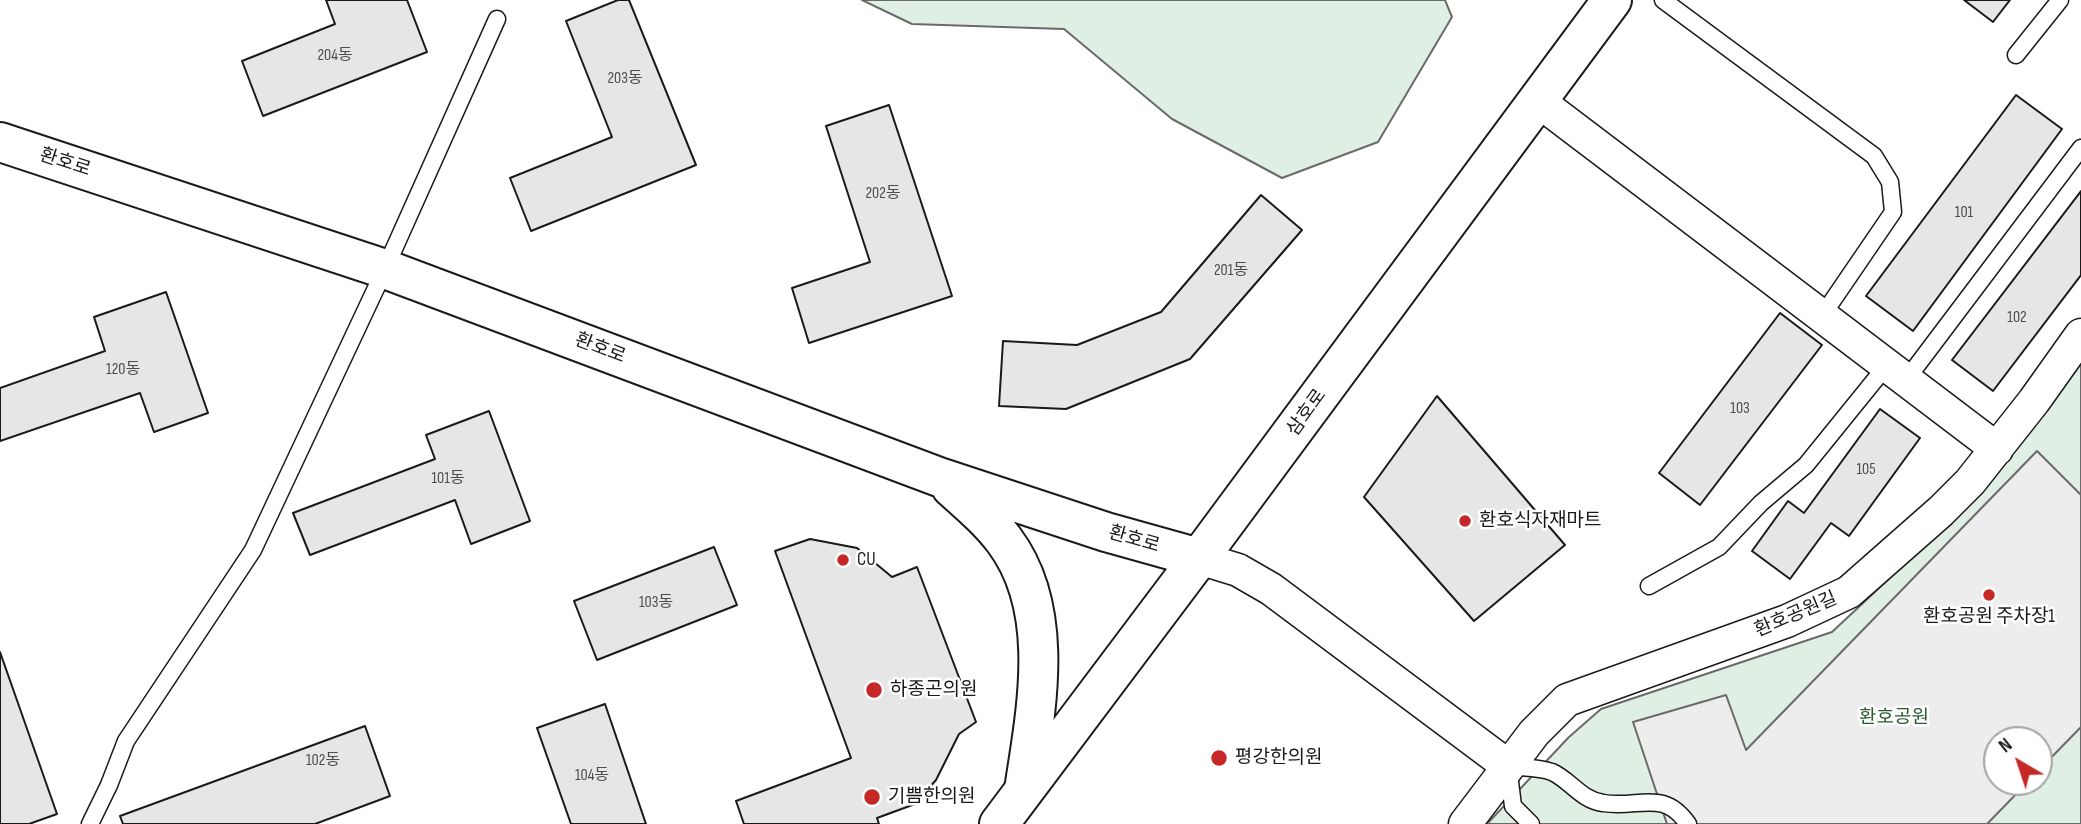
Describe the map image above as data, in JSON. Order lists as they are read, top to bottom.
{
  "streets": {
    "street": ["환호로", "삼호로", "환호공원길"]
  },
  "crossings": [
    ["환호로", "삼호로"]
  ],
  "parks": ["환호공원"],
  "places": [
    "환호식자재마트",
    "CU",
    "환호공원 주차장1",
    "하종곤의원",
    "평강한의원",
    "기쁨한의원"
  ],
  "house_numbers": [
    "204동",
    "203동",
    "202동",
    "101",
    "201동",
    "102",
    "120동",
    "103",
    "105",
    "101동",
    "103동",
    "102동",
    "104동"
  ],
  "north": "top left"
}
